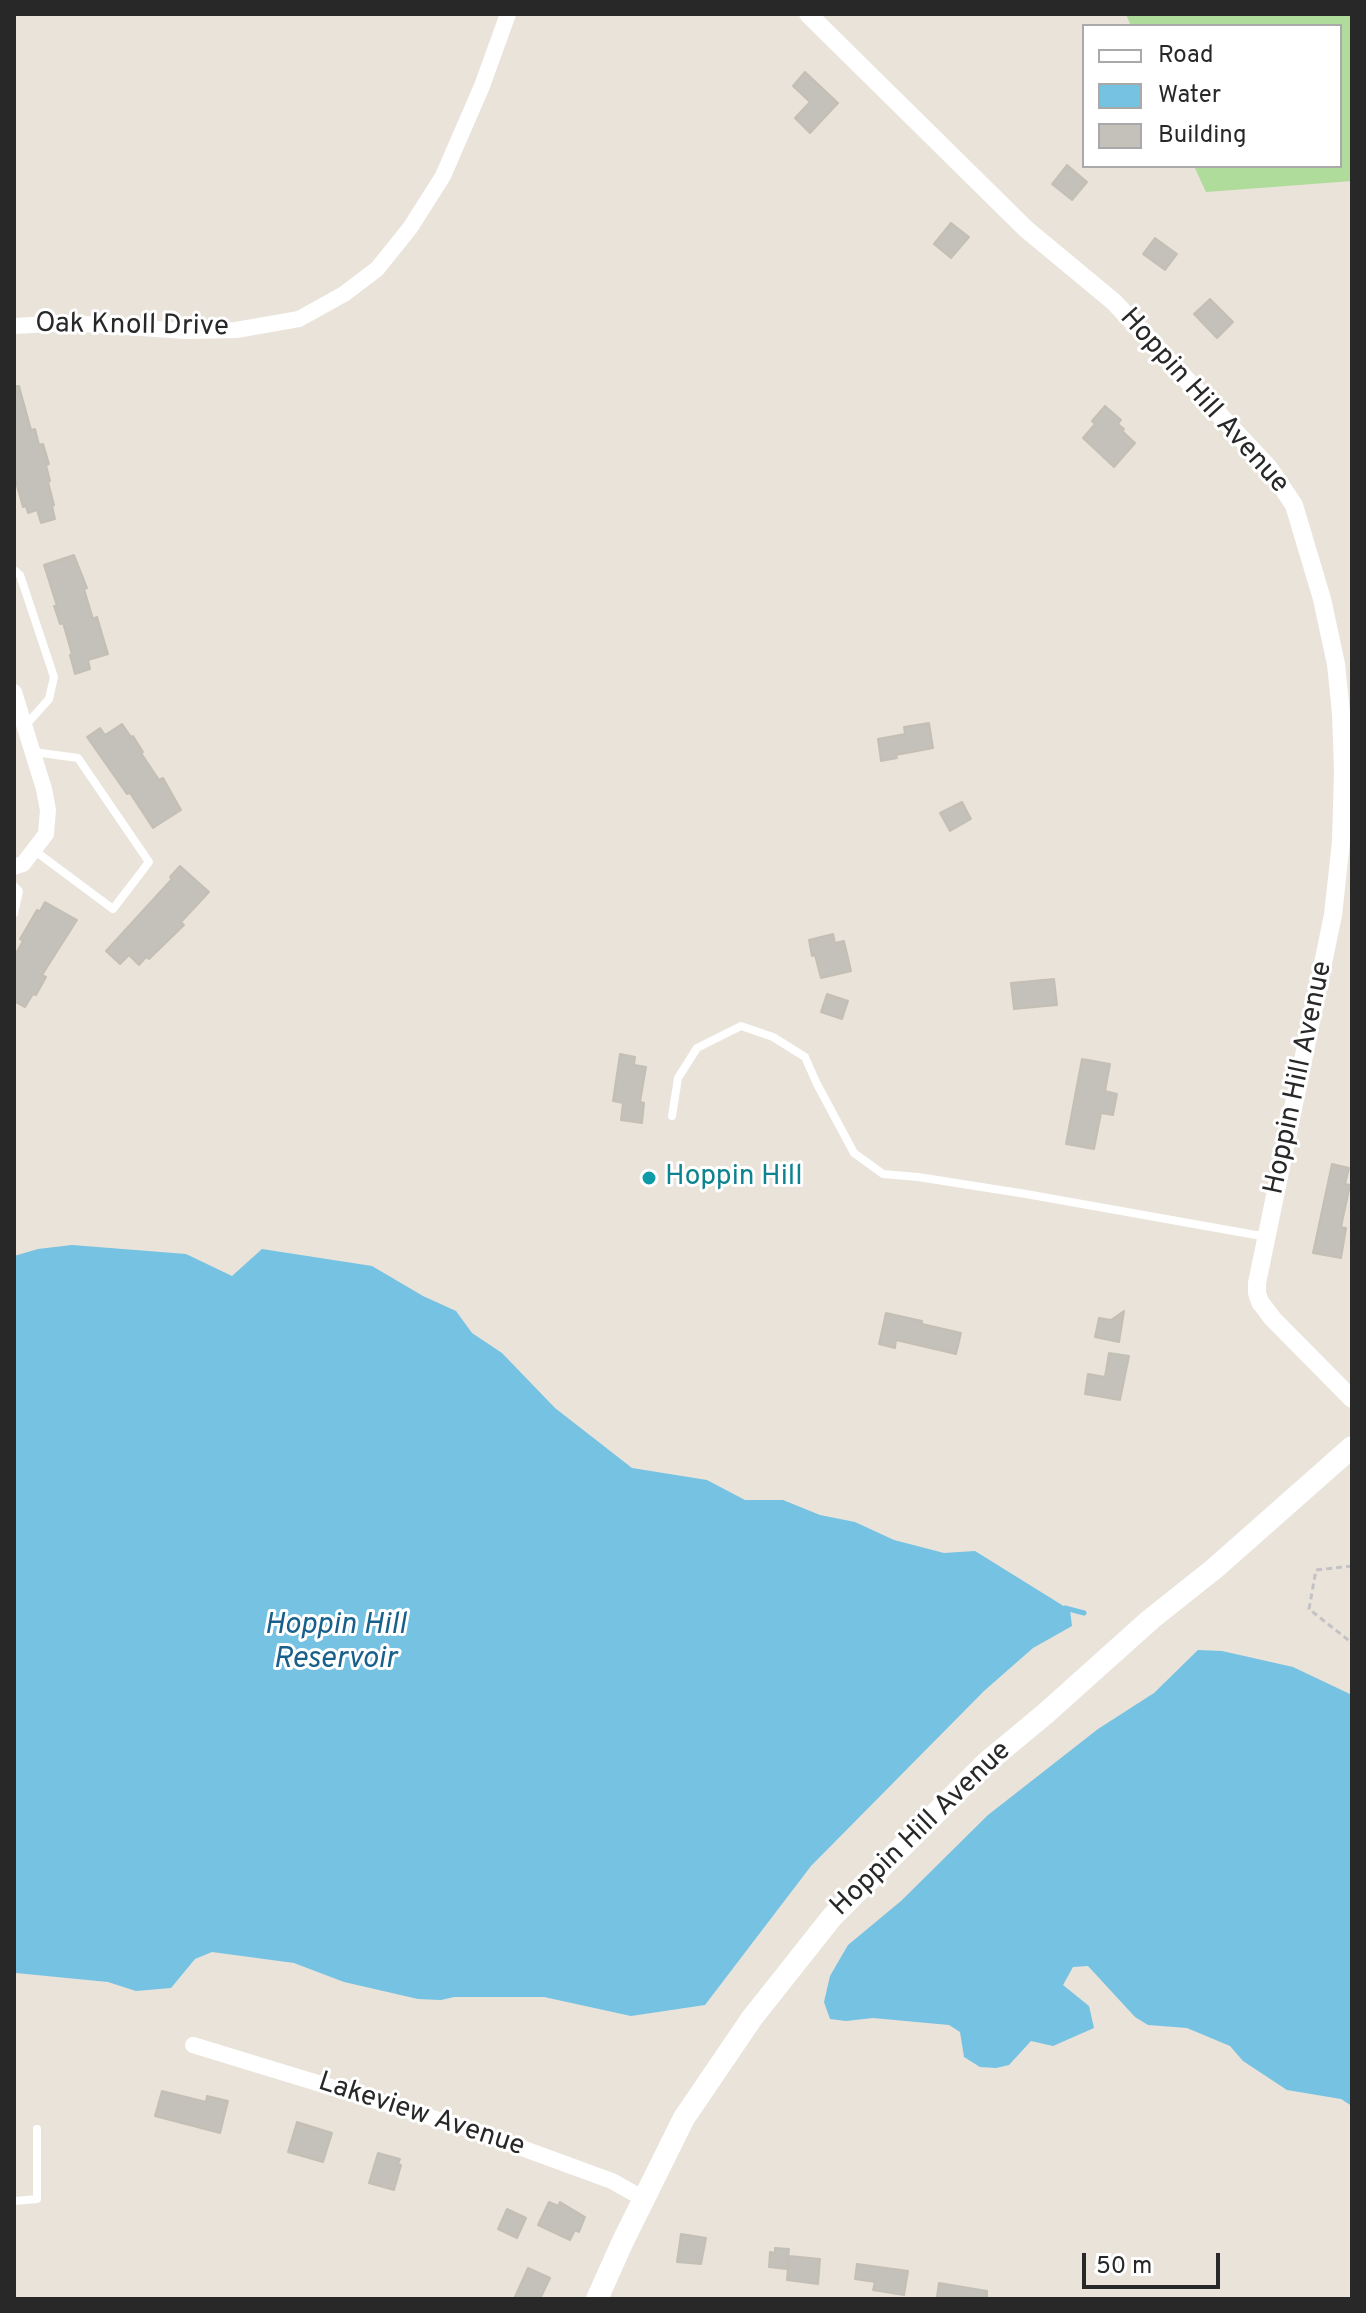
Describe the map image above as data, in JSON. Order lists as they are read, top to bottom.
{
  "streets": {
    "main road": ["Hoppin Hill Avenue"],
    "street": ["Oak Knoll Drive", "Lakeview Avenue"]
  },
  "crossings": [
    ["Hoppin Hill Avenue", "Lakeview Avenue"]
  ],
  "water": ["Hoppin Hill Reservoir"],
  "places": ["Hoppin Hill"],
  "legend": ["Road", "Water", "Building"],
  "scale_bar": "50 m"
}
